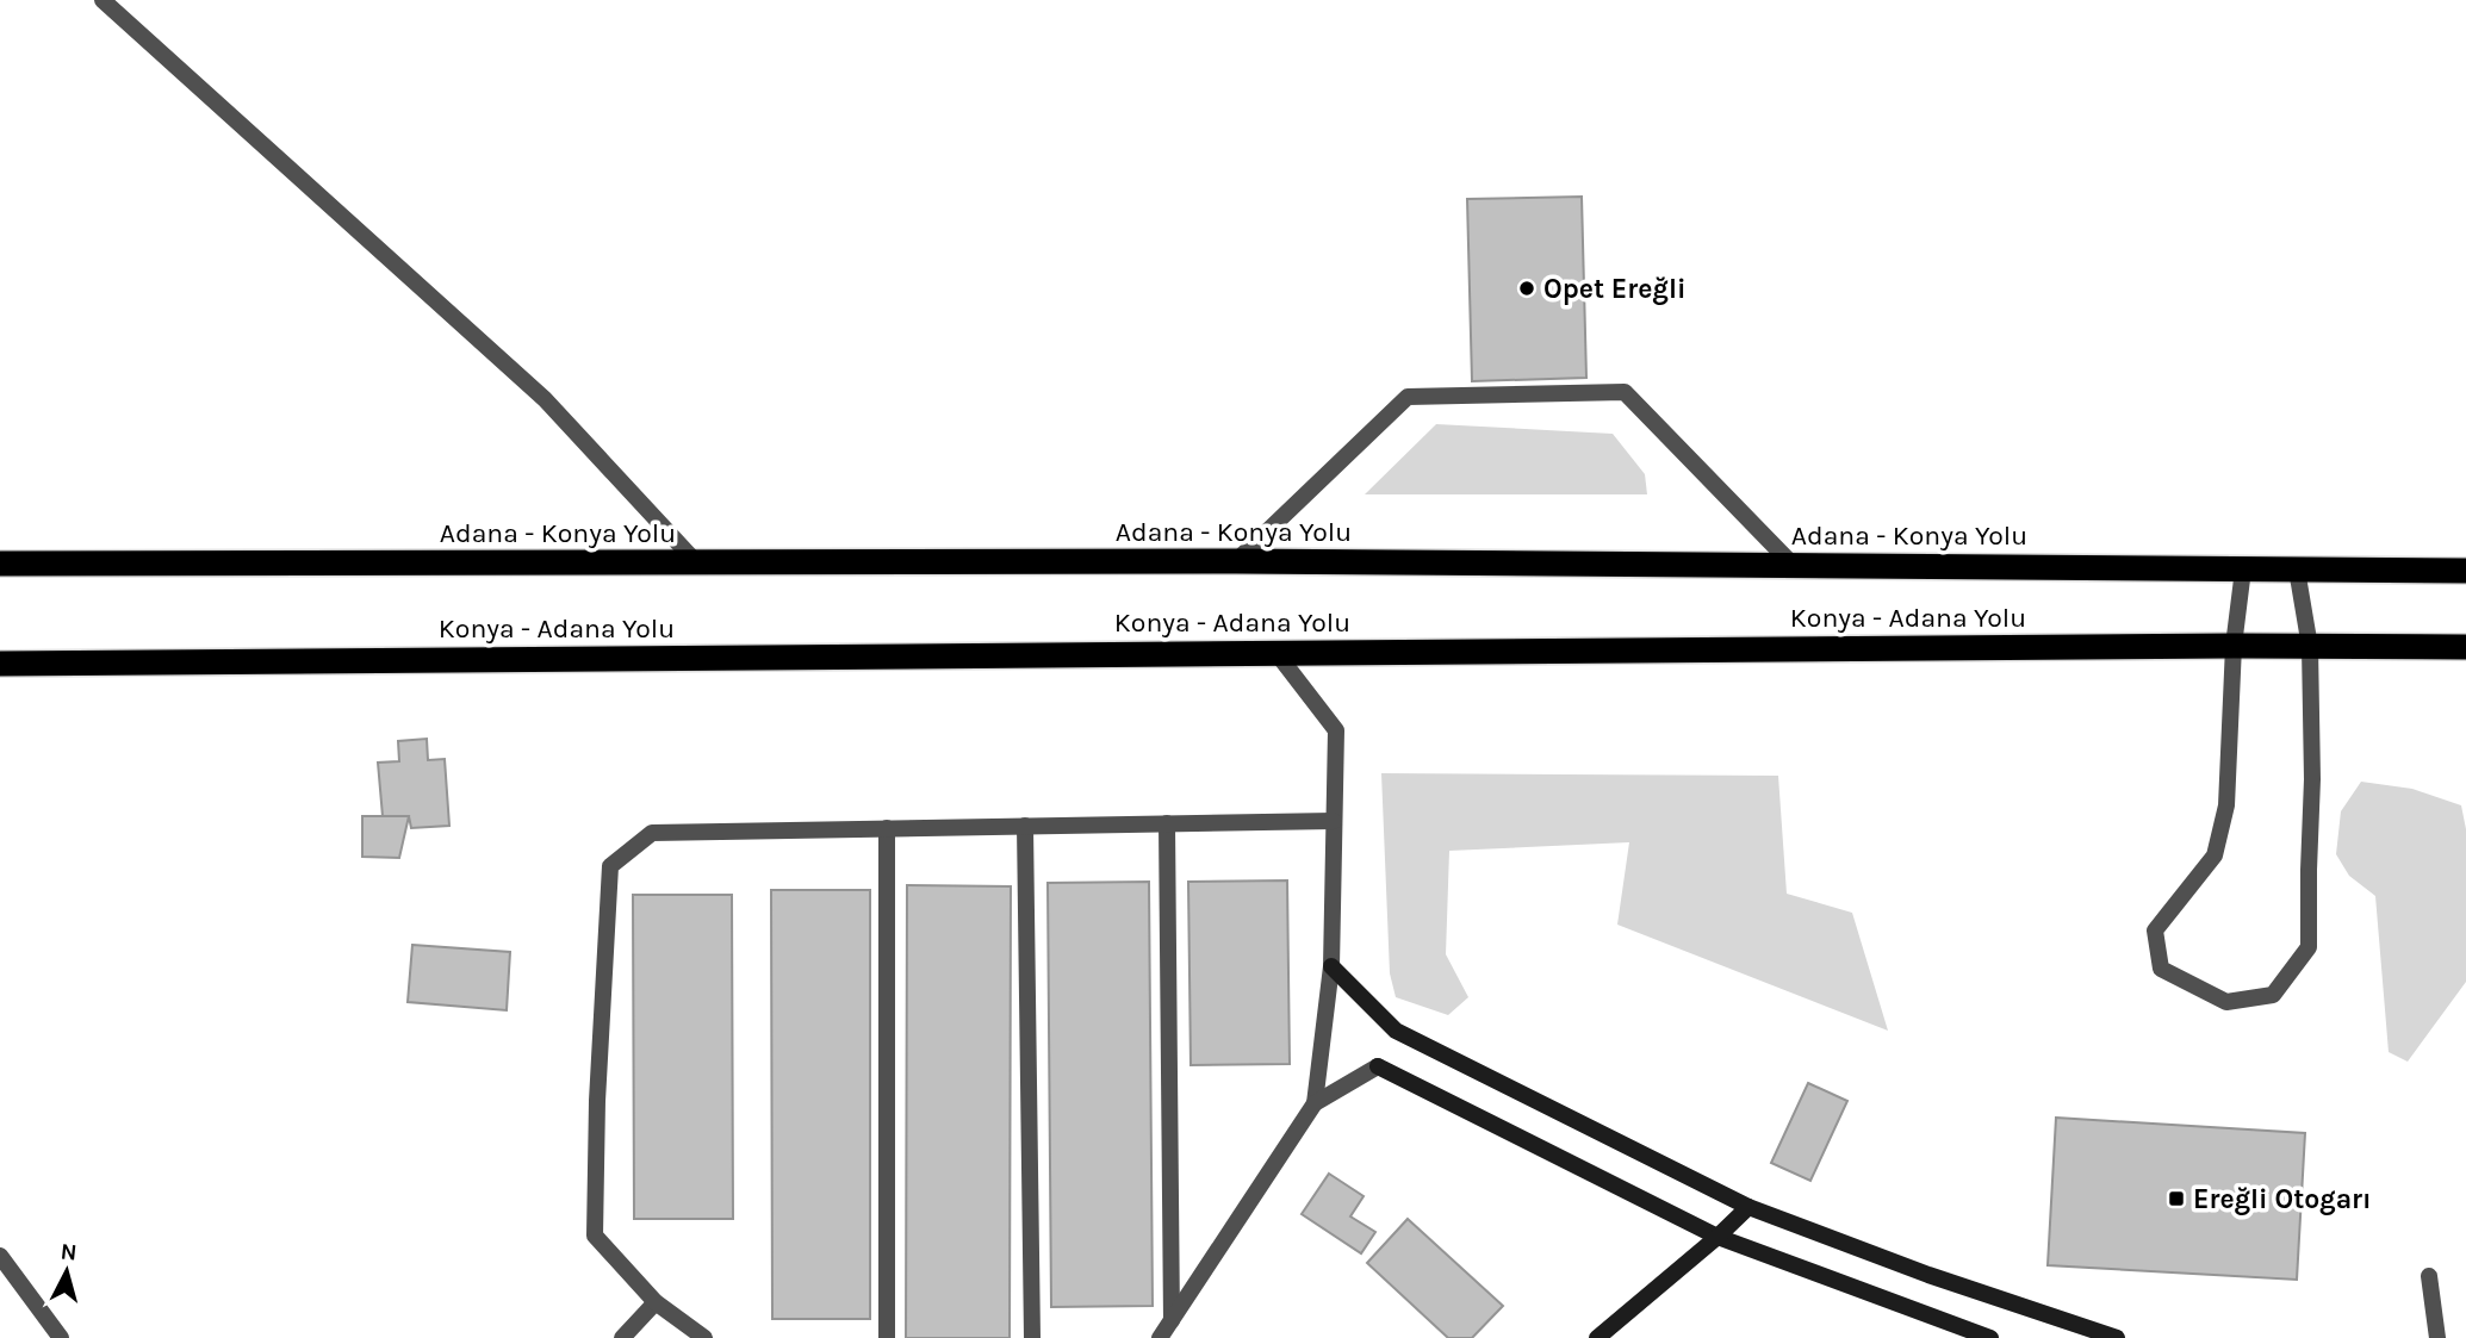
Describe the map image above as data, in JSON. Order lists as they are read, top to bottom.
{
  "streets": {
    "highway": ["Adana - Konya Yolu", "Konya - Adana Yolu"]
  },
  "places": {
    "other": ["Opet Ereğli"],
    "transit": ["Ereğli Otogarı"]
  },
  "north": "top"
}
